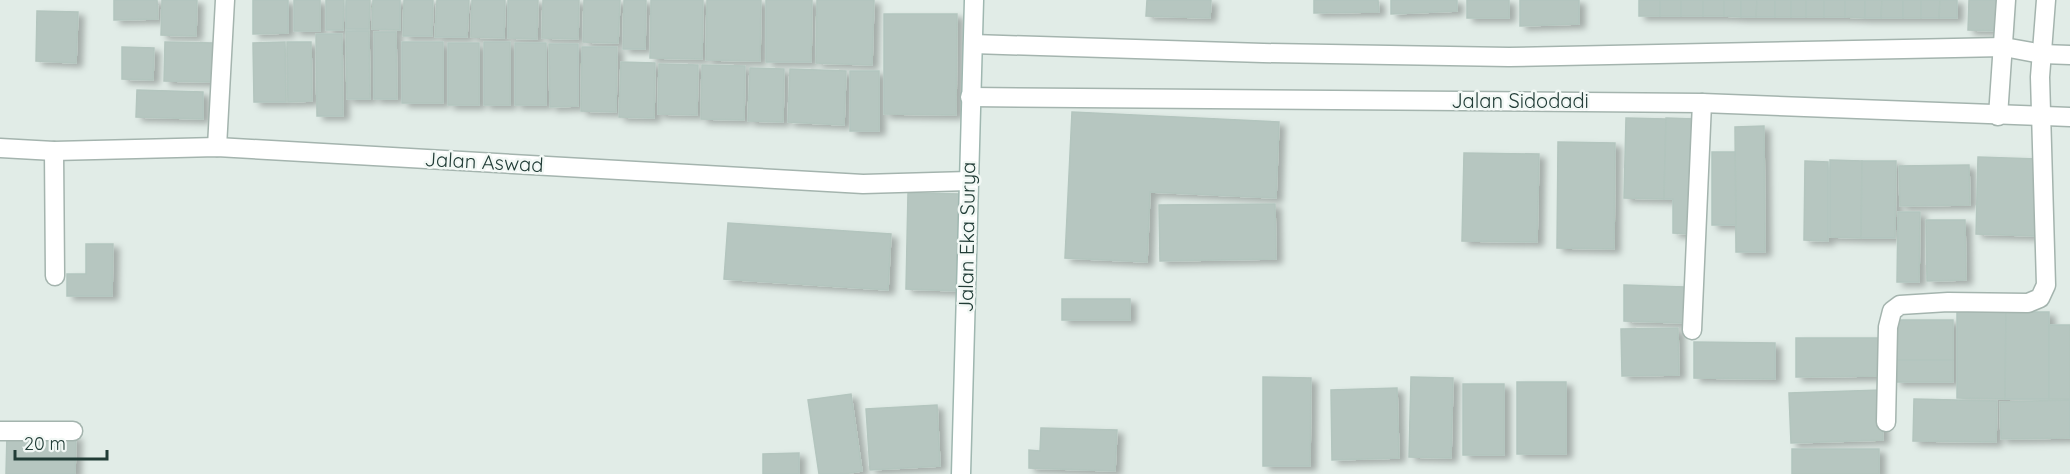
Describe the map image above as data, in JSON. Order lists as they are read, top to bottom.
{
  "streets": {
    "street": ["Jalan Sidodadi", "Jalan Aswad", "Jalan Eka Surya"]
  },
  "crossings": [
    ["Jalan Sidodadi", "Jalan Eka Surya"],
    ["Jalan Aswad", "Jalan Eka Surya"]
  ],
  "scale_bar": "20 m"
}
